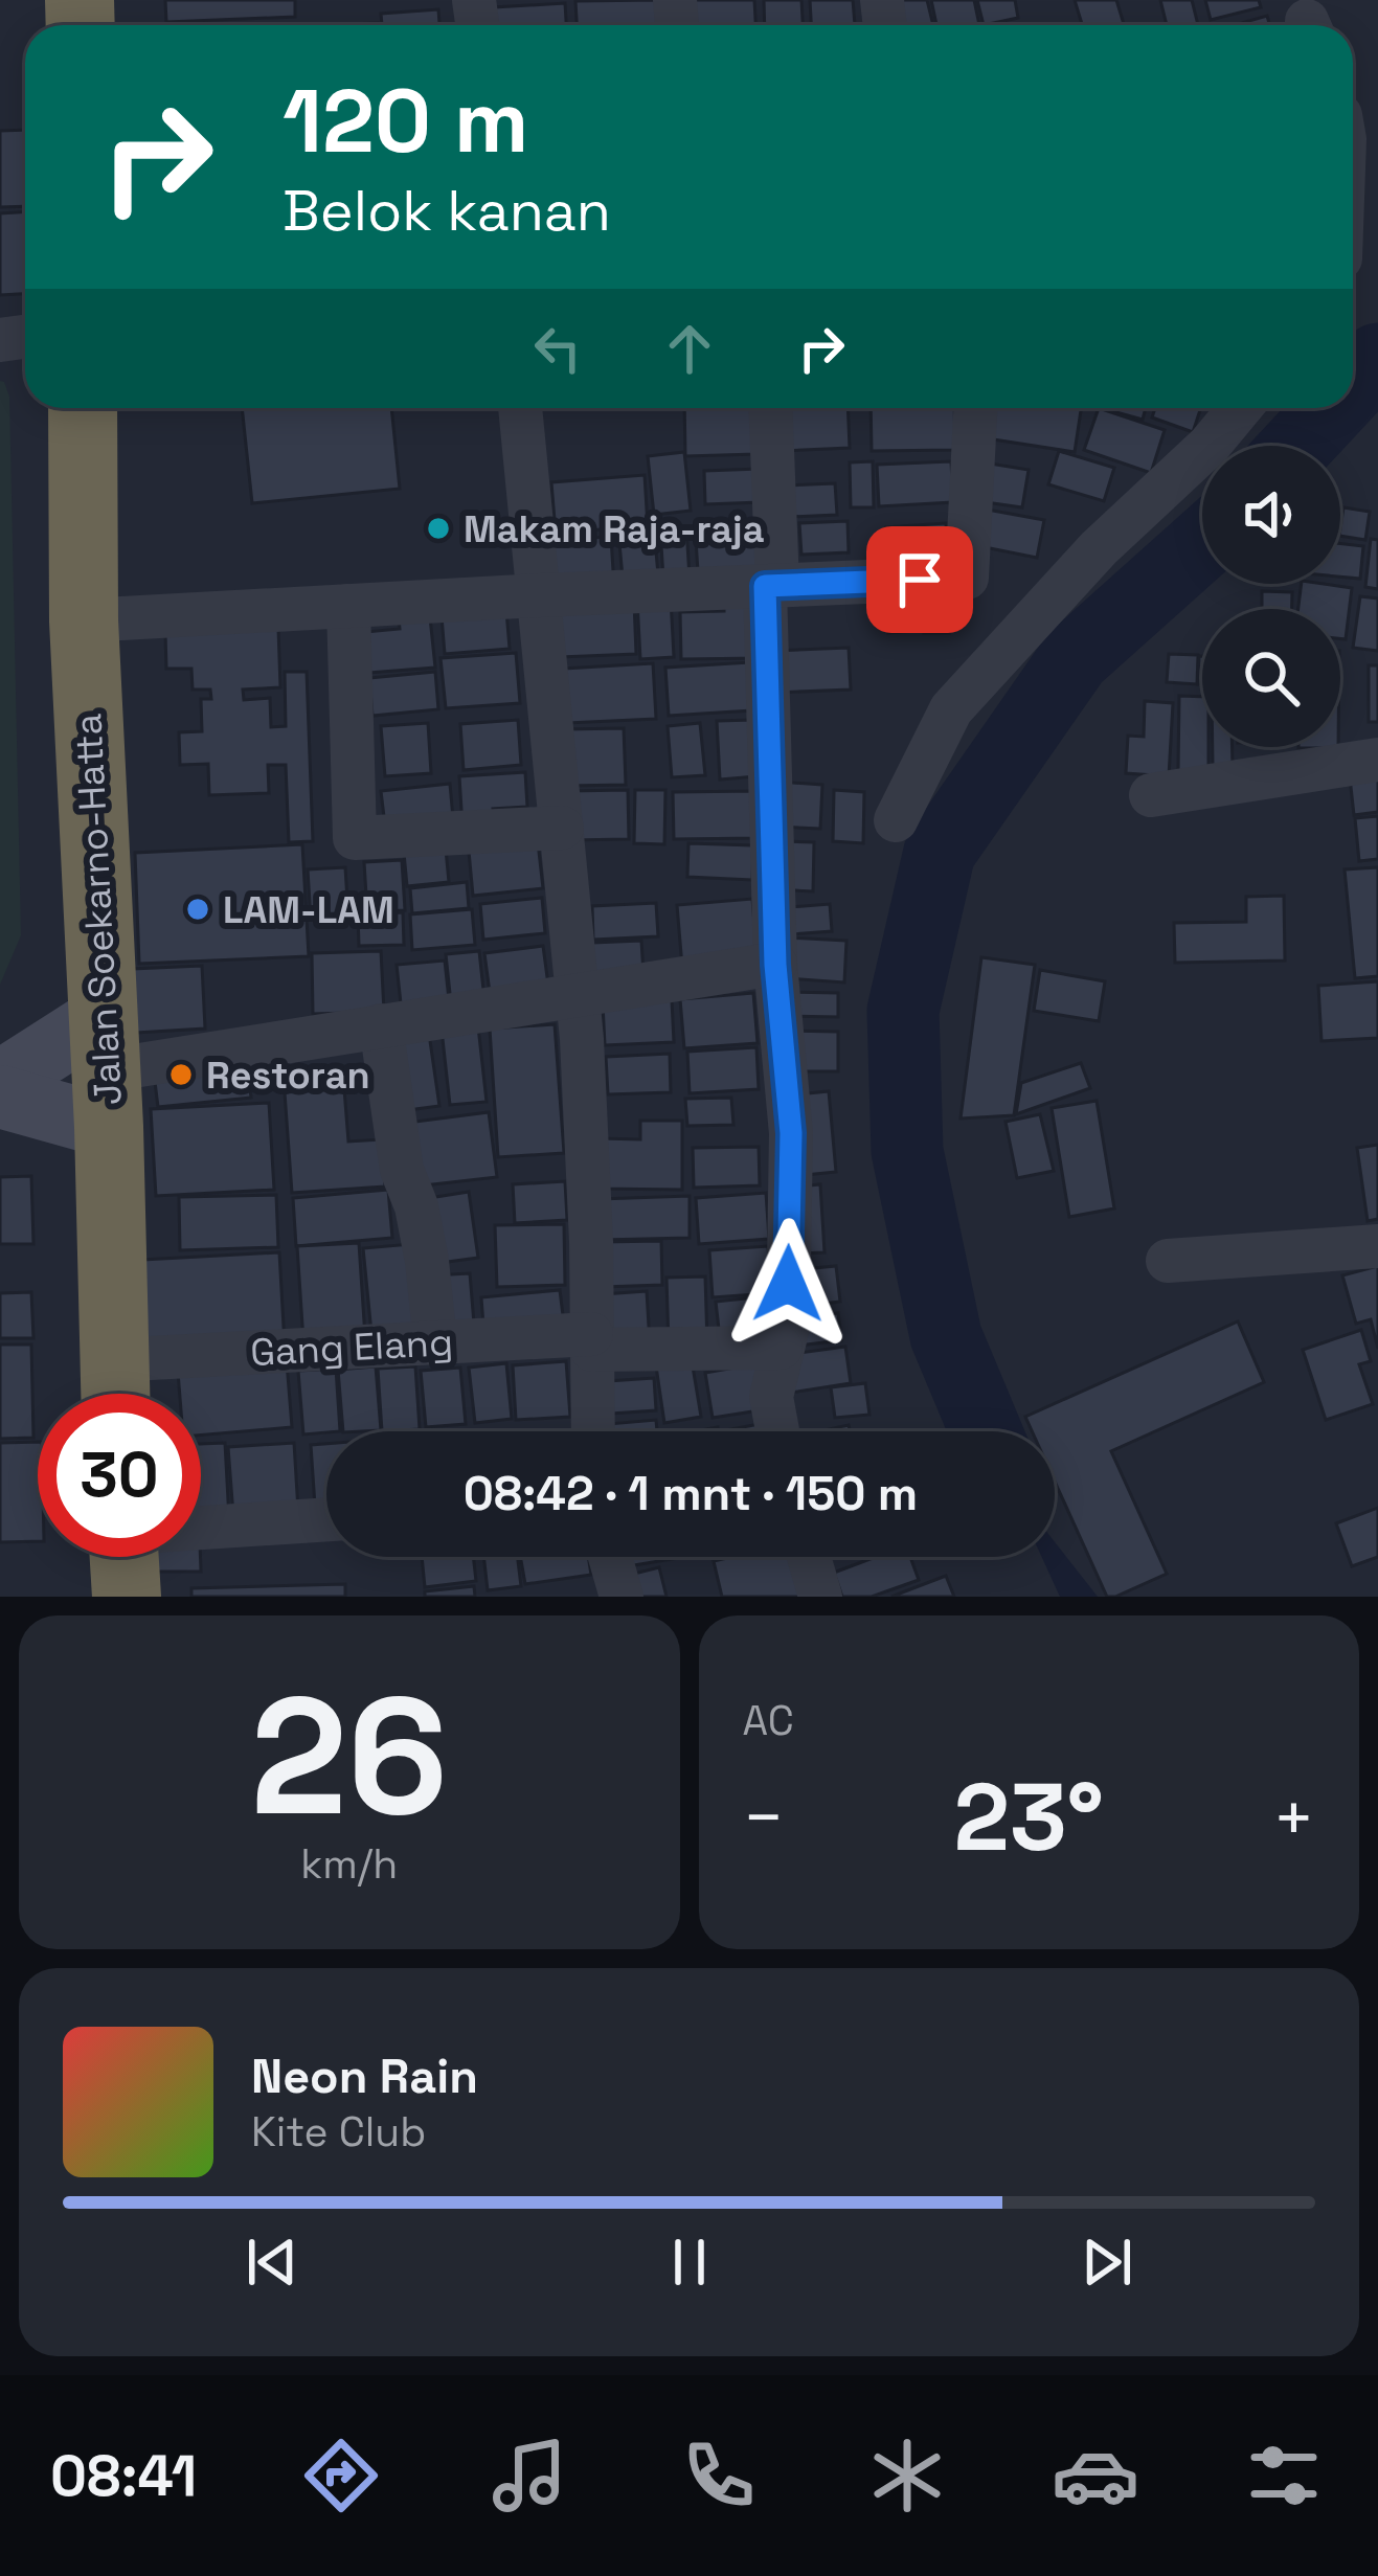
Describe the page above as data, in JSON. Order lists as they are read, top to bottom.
{
  "streets": {
    "highway": ["Jalan Soekarno-Hatta"],
    "street": ["Gang Elang"]
  },
  "crossings": [
    ["Jalan Soekarno-Hatta", "Gang Elang"]
  ],
  "places": ["Makam Raja-raja", "LAM-LAM", "Restoran"],
  "page": {
    "turn": ["120 m", "Belok kanan"],
    "limit": "30",
    "trip": "08:42 · 1 mnt · 150 m",
    "tile": [
      ["26", "km/h"],
      "AC"
    ],
    "heat": ["−", "23°", "+"],
    "song": ["Neon Rain", "Kite Club"],
    "tabs": "08:41"
  }
}
